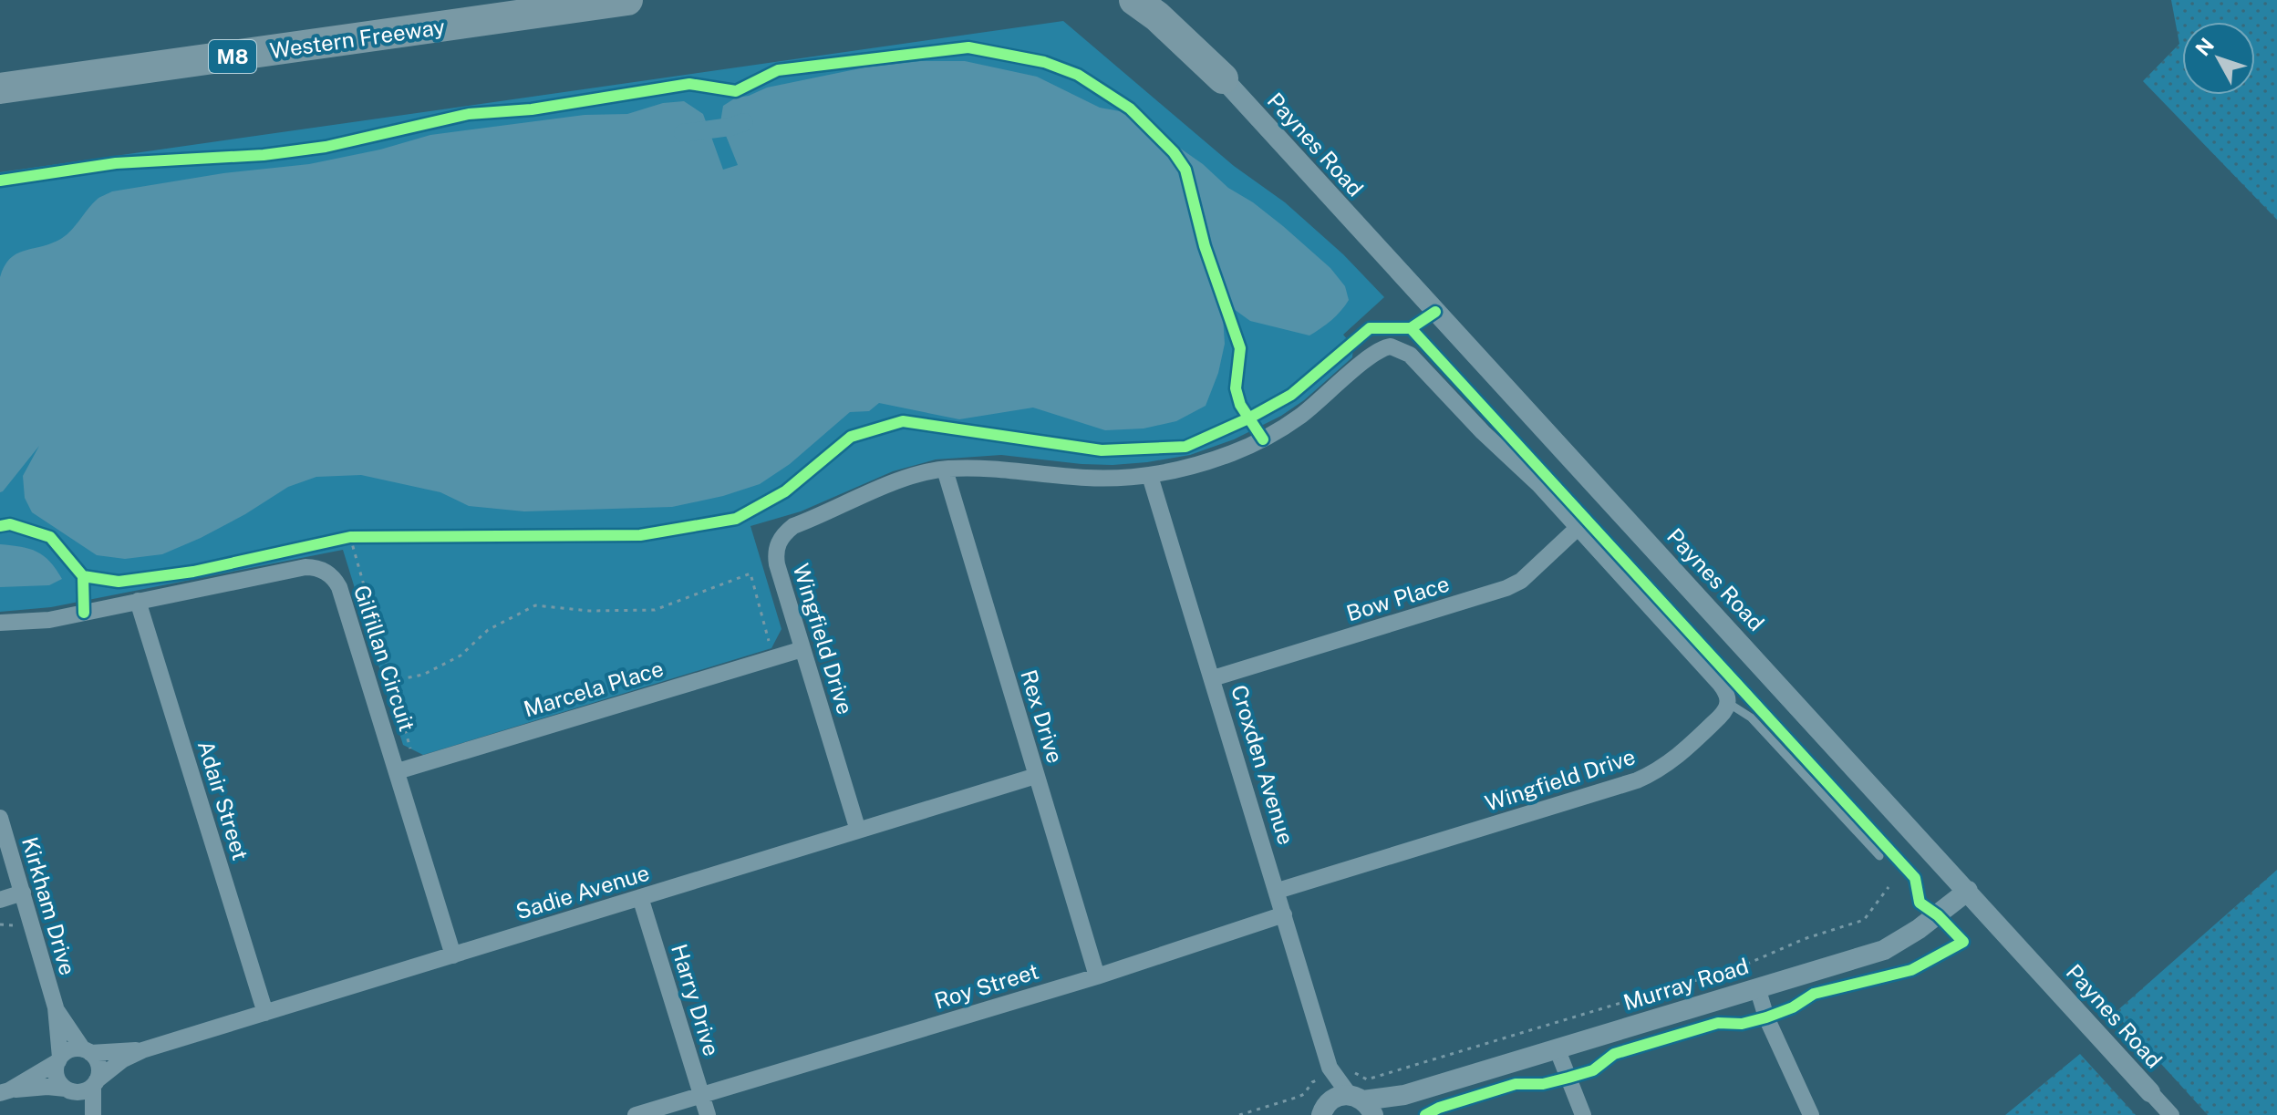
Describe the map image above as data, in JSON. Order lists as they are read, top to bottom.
{
  "streets": {
    "highway": ["Western Freeway", "M8"],
    "street": [
      "Paynes Road",
      "Bow Place",
      "Wingfield Drive",
      "Gilfillan Circuit",
      "Marcela Place",
      "Rex Drive",
      "Croxden Avenue",
      "Adair Street",
      "Sadie Avenue",
      "Kirkham Drive",
      "Murray Road",
      "Roy Street",
      "Harry Drive"
    ]
  },
  "crossings": [
    ["Paynes Road", "Murray Road"],
    ["Bow Place", "Wingfield Drive"],
    ["Bow Place", "Croxden Avenue"],
    ["Wingfield Drive", "Marcela Place"],
    ["Wingfield Drive", "Rex Drive"],
    ["Wingfield Drive", "Croxden Avenue"],
    ["Wingfield Drive", "Sadie Avenue"],
    ["Gilfillan Circuit", "Marcela Place"],
    ["Gilfillan Circuit", "Adair Street"],
    ["Gilfillan Circuit", "Sadie Avenue"],
    ["Rex Drive", "Sadie Avenue"],
    ["Rex Drive", "Roy Street"],
    ["Croxden Avenue", "Murray Road"],
    ["Croxden Avenue", "Roy Street"],
    ["Adair Street", "Sadie Avenue"],
    ["Sadie Avenue", "Kirkham Drive"],
    ["Sadie Avenue", "Harry Drive"],
    ["Roy Street", "Harry Drive"]
  ],
  "north": "top left"
}
